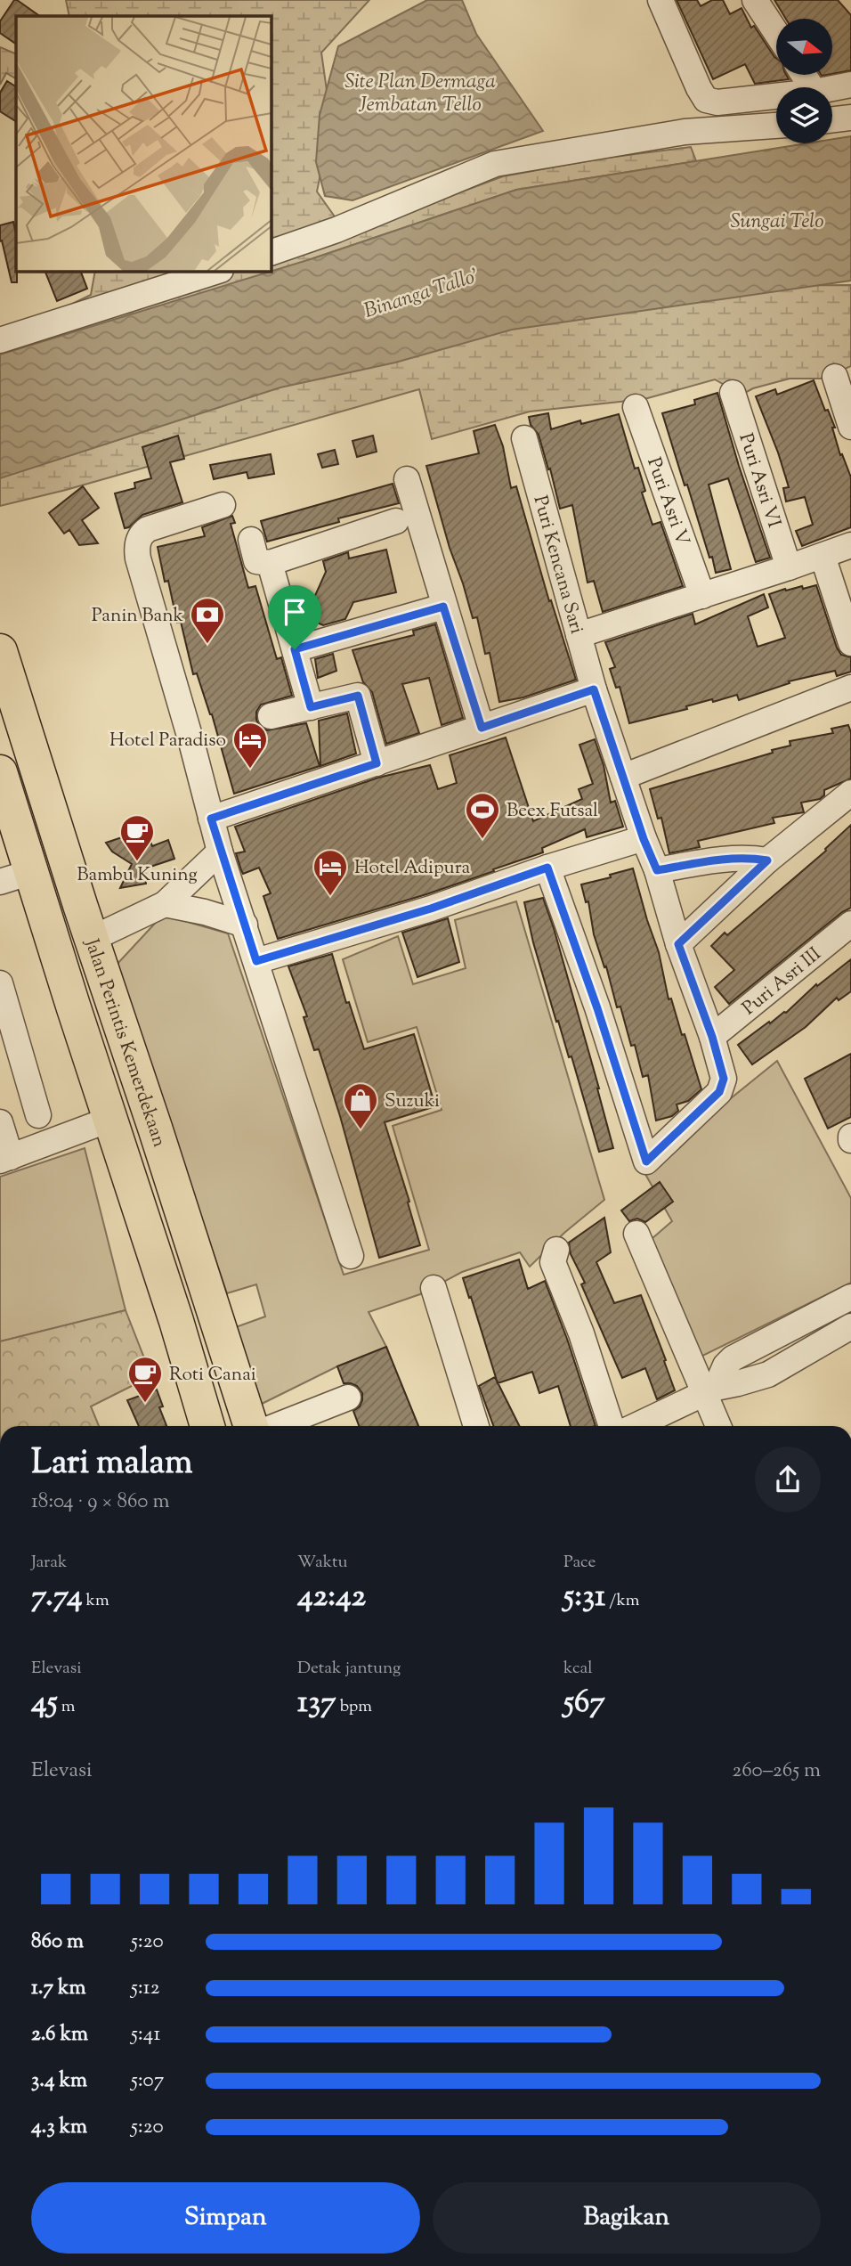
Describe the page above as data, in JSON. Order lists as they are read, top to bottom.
{
  "streets": {
    "highway": ["Jalan Perintis Kemerdekaan"],
    "street": [
      "Puri Asri VI",
      "Puri Asri V",
      "Puri Kencana Sari",
      "Puri Asri III"
    ]
  },
  "crossings": [
    ["Puri Kencana Sari", "Puri Asri III"]
  ],
  "water": ["Site Plan Dermaga Jembatan Tello", "Sungai Telo", "Binanga Tallo'"],
  "places": {
    "bank": ["Panin Bank"],
    "hotel": ["Hotel Paradiso", "Hotel Adipura"],
    "sports": ["Beex Futsal"],
    "cafe": ["Bambu Kuning", "Roti Canai"],
    "shop": ["Suzuki"]
  },
  "north": "right",
  "page": {
    "heading": ["Lari malam", "18:04 · 9 × 860 m"],
    "stats": [
      ["Jarak", "7.74 km"],
      ["Waktu", "42:42"],
      ["Pace", "5:31 /km"],
      ["Elevasi", "45 m"],
      ["Detak jantung", "137 bpm"],
      ["kcal", "567"]
    ],
    "chart": ["Elevasi", "260–265 m"],
    "list": [
      {
        "name": "860 m",
        "note": "5:20"
      },
      {
        "name": "1.7 km",
        "note": "5:12"
      },
      {
        "name": "2.6 km",
        "note": "5:41"
      },
      {
        "name": "3.4 km",
        "note": "5:07"
      },
      {
        "name": "4.3 km",
        "note": "5:20"
      }
    ],
    "buttons": ["Simpan", "Bagikan"]
  }
}
